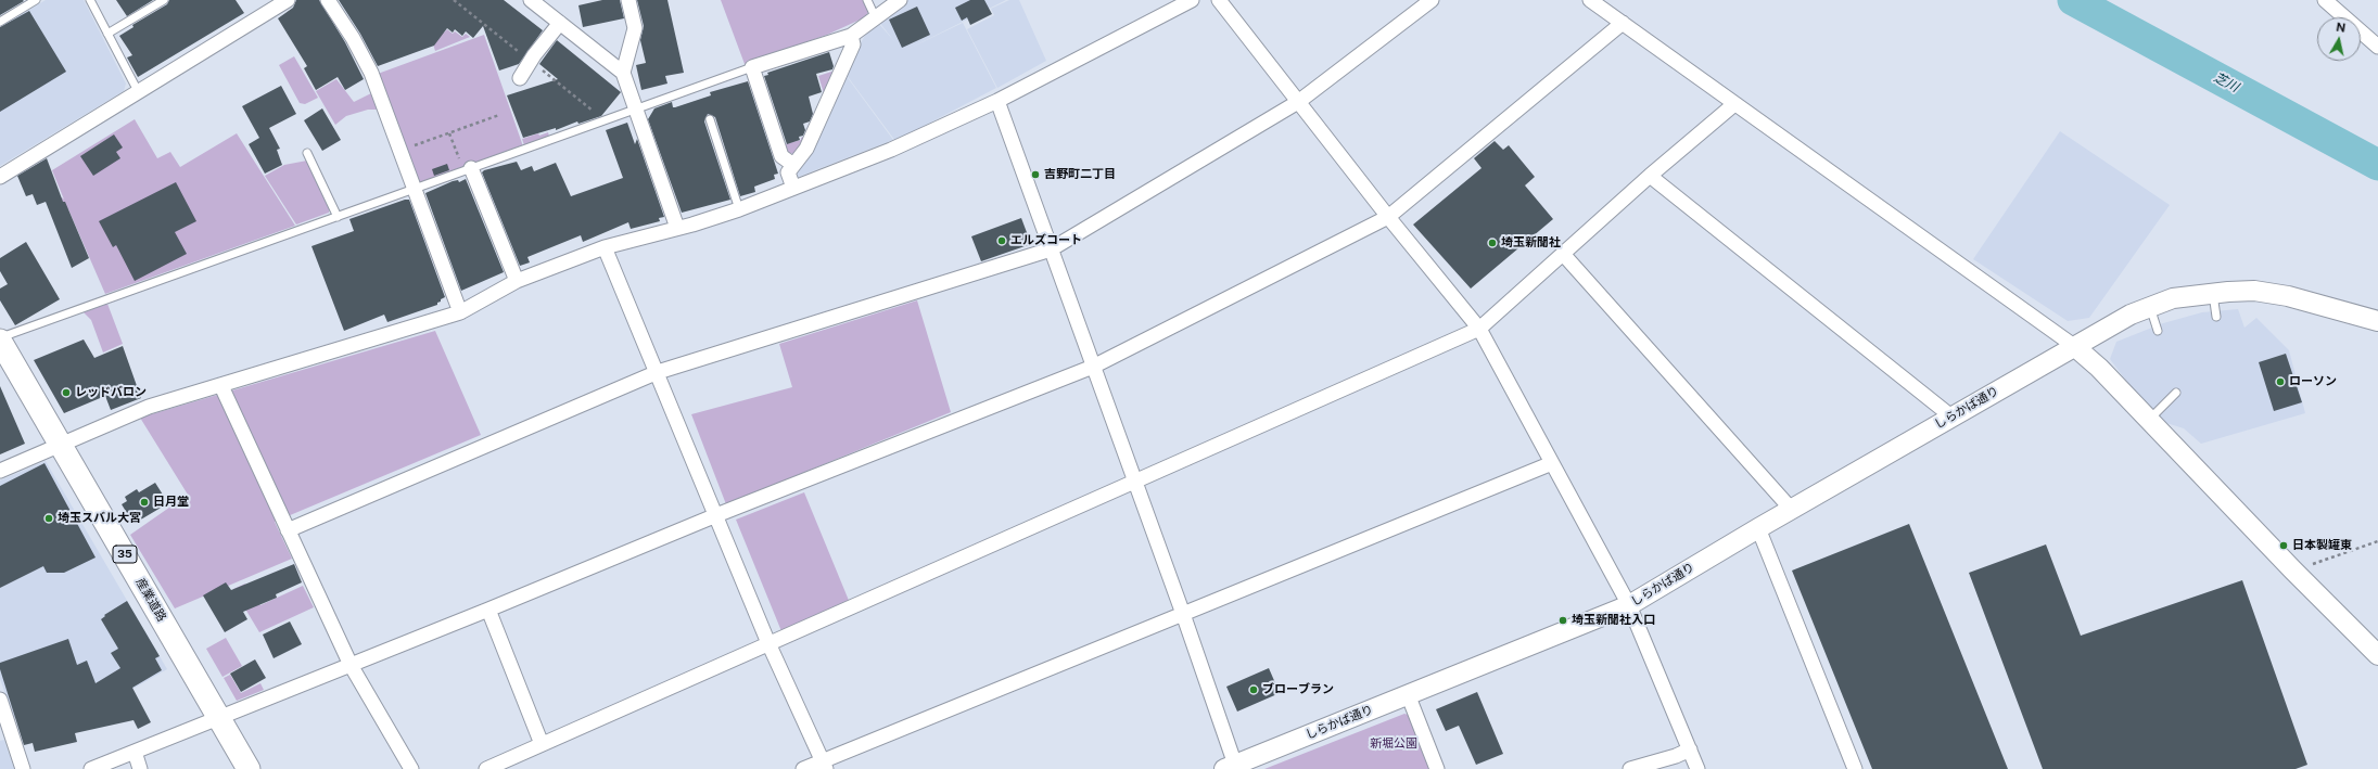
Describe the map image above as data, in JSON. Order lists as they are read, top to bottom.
{
  "streets": {
    "main road": ["35", "産業道路"],
    "street": ["しらかば通り"]
  },
  "water": ["芝川"],
  "parks": ["新堀公園"],
  "places": [
    "吉野町二丁目",
    "エルズコート",
    "埼玉新聞社",
    "ローソン",
    "レッドバロン",
    "日月堂",
    "埼玉スバル大宮",
    "日本製罐東",
    "埼玉新聞社入口",
    "ブローブラン"
  ],
  "north": "top"
}
